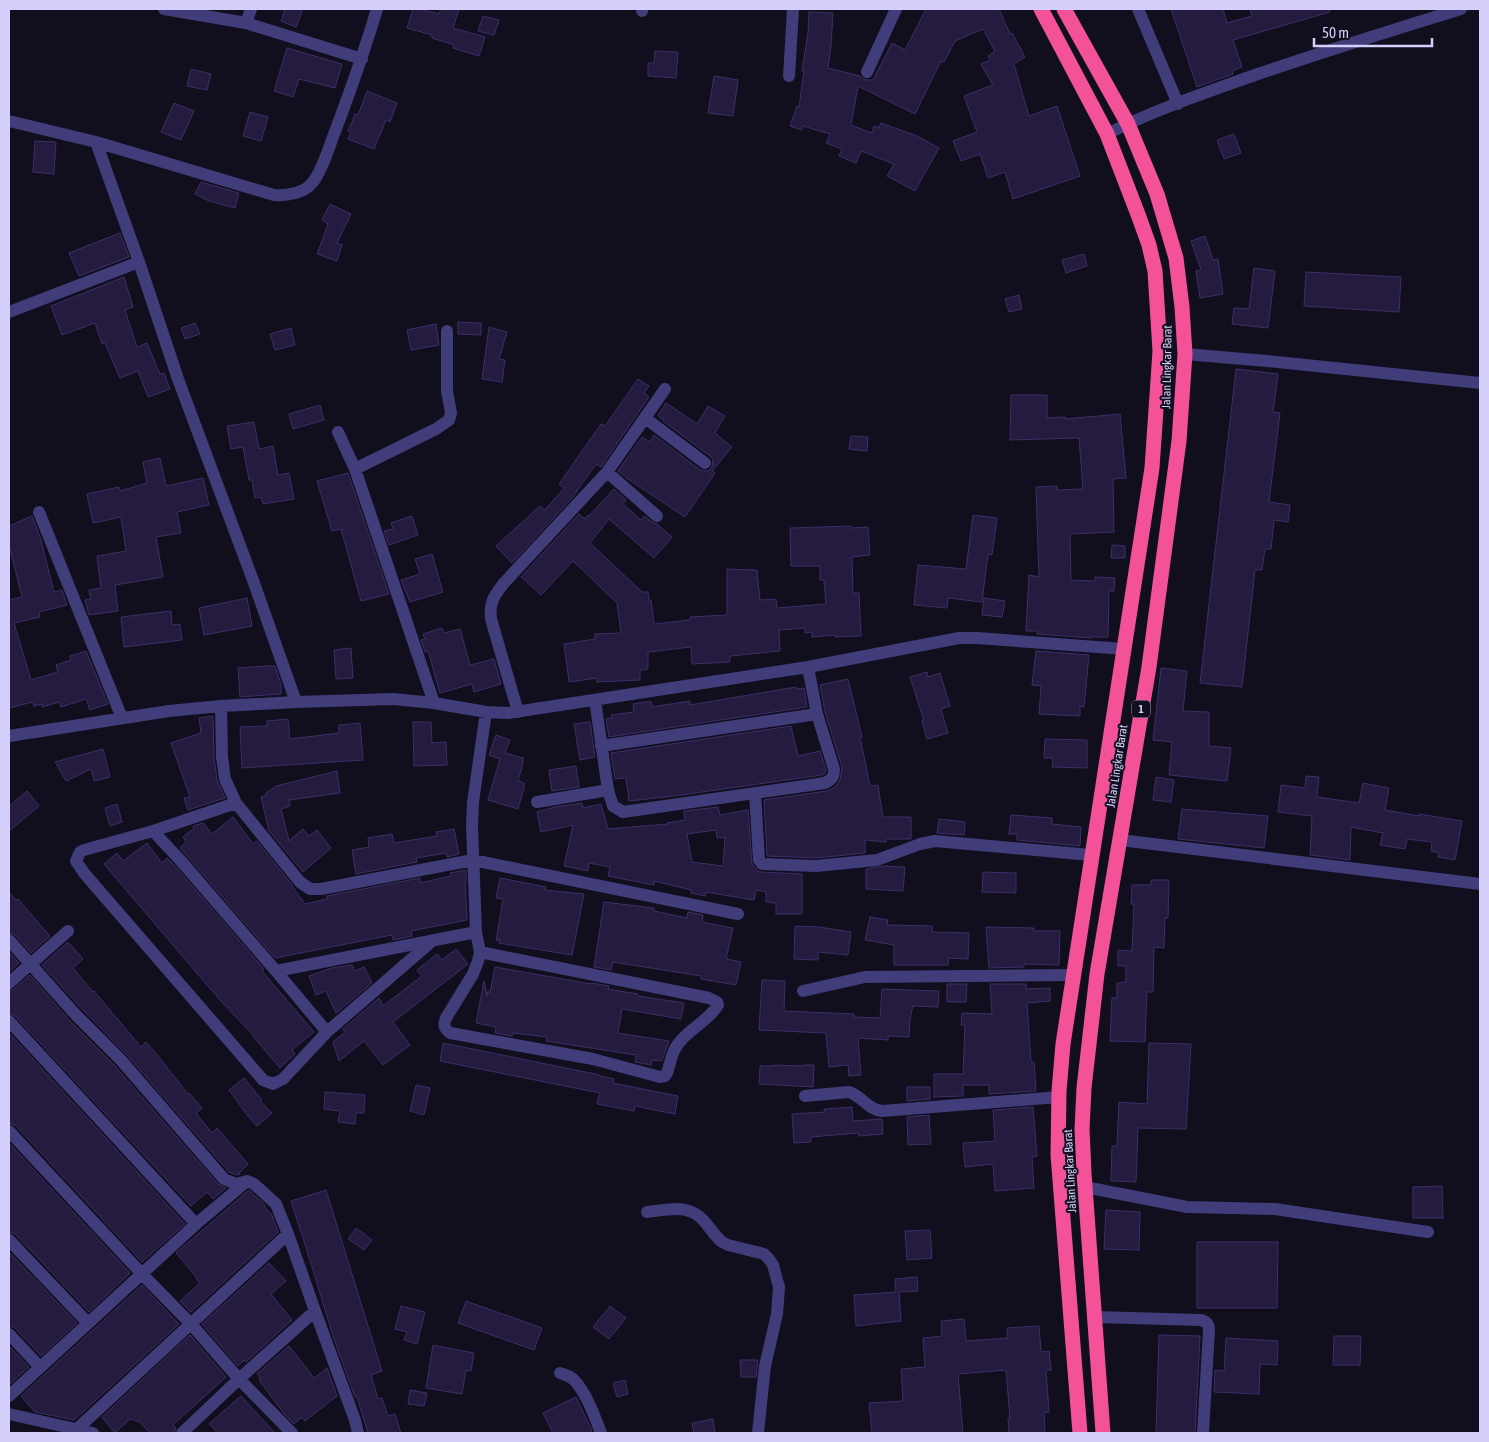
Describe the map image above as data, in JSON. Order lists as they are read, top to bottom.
{
  "streets": {
    "highway": ["Jalan Lingkar Barat", "1"]
  },
  "scale_bar": "50 m"
}
